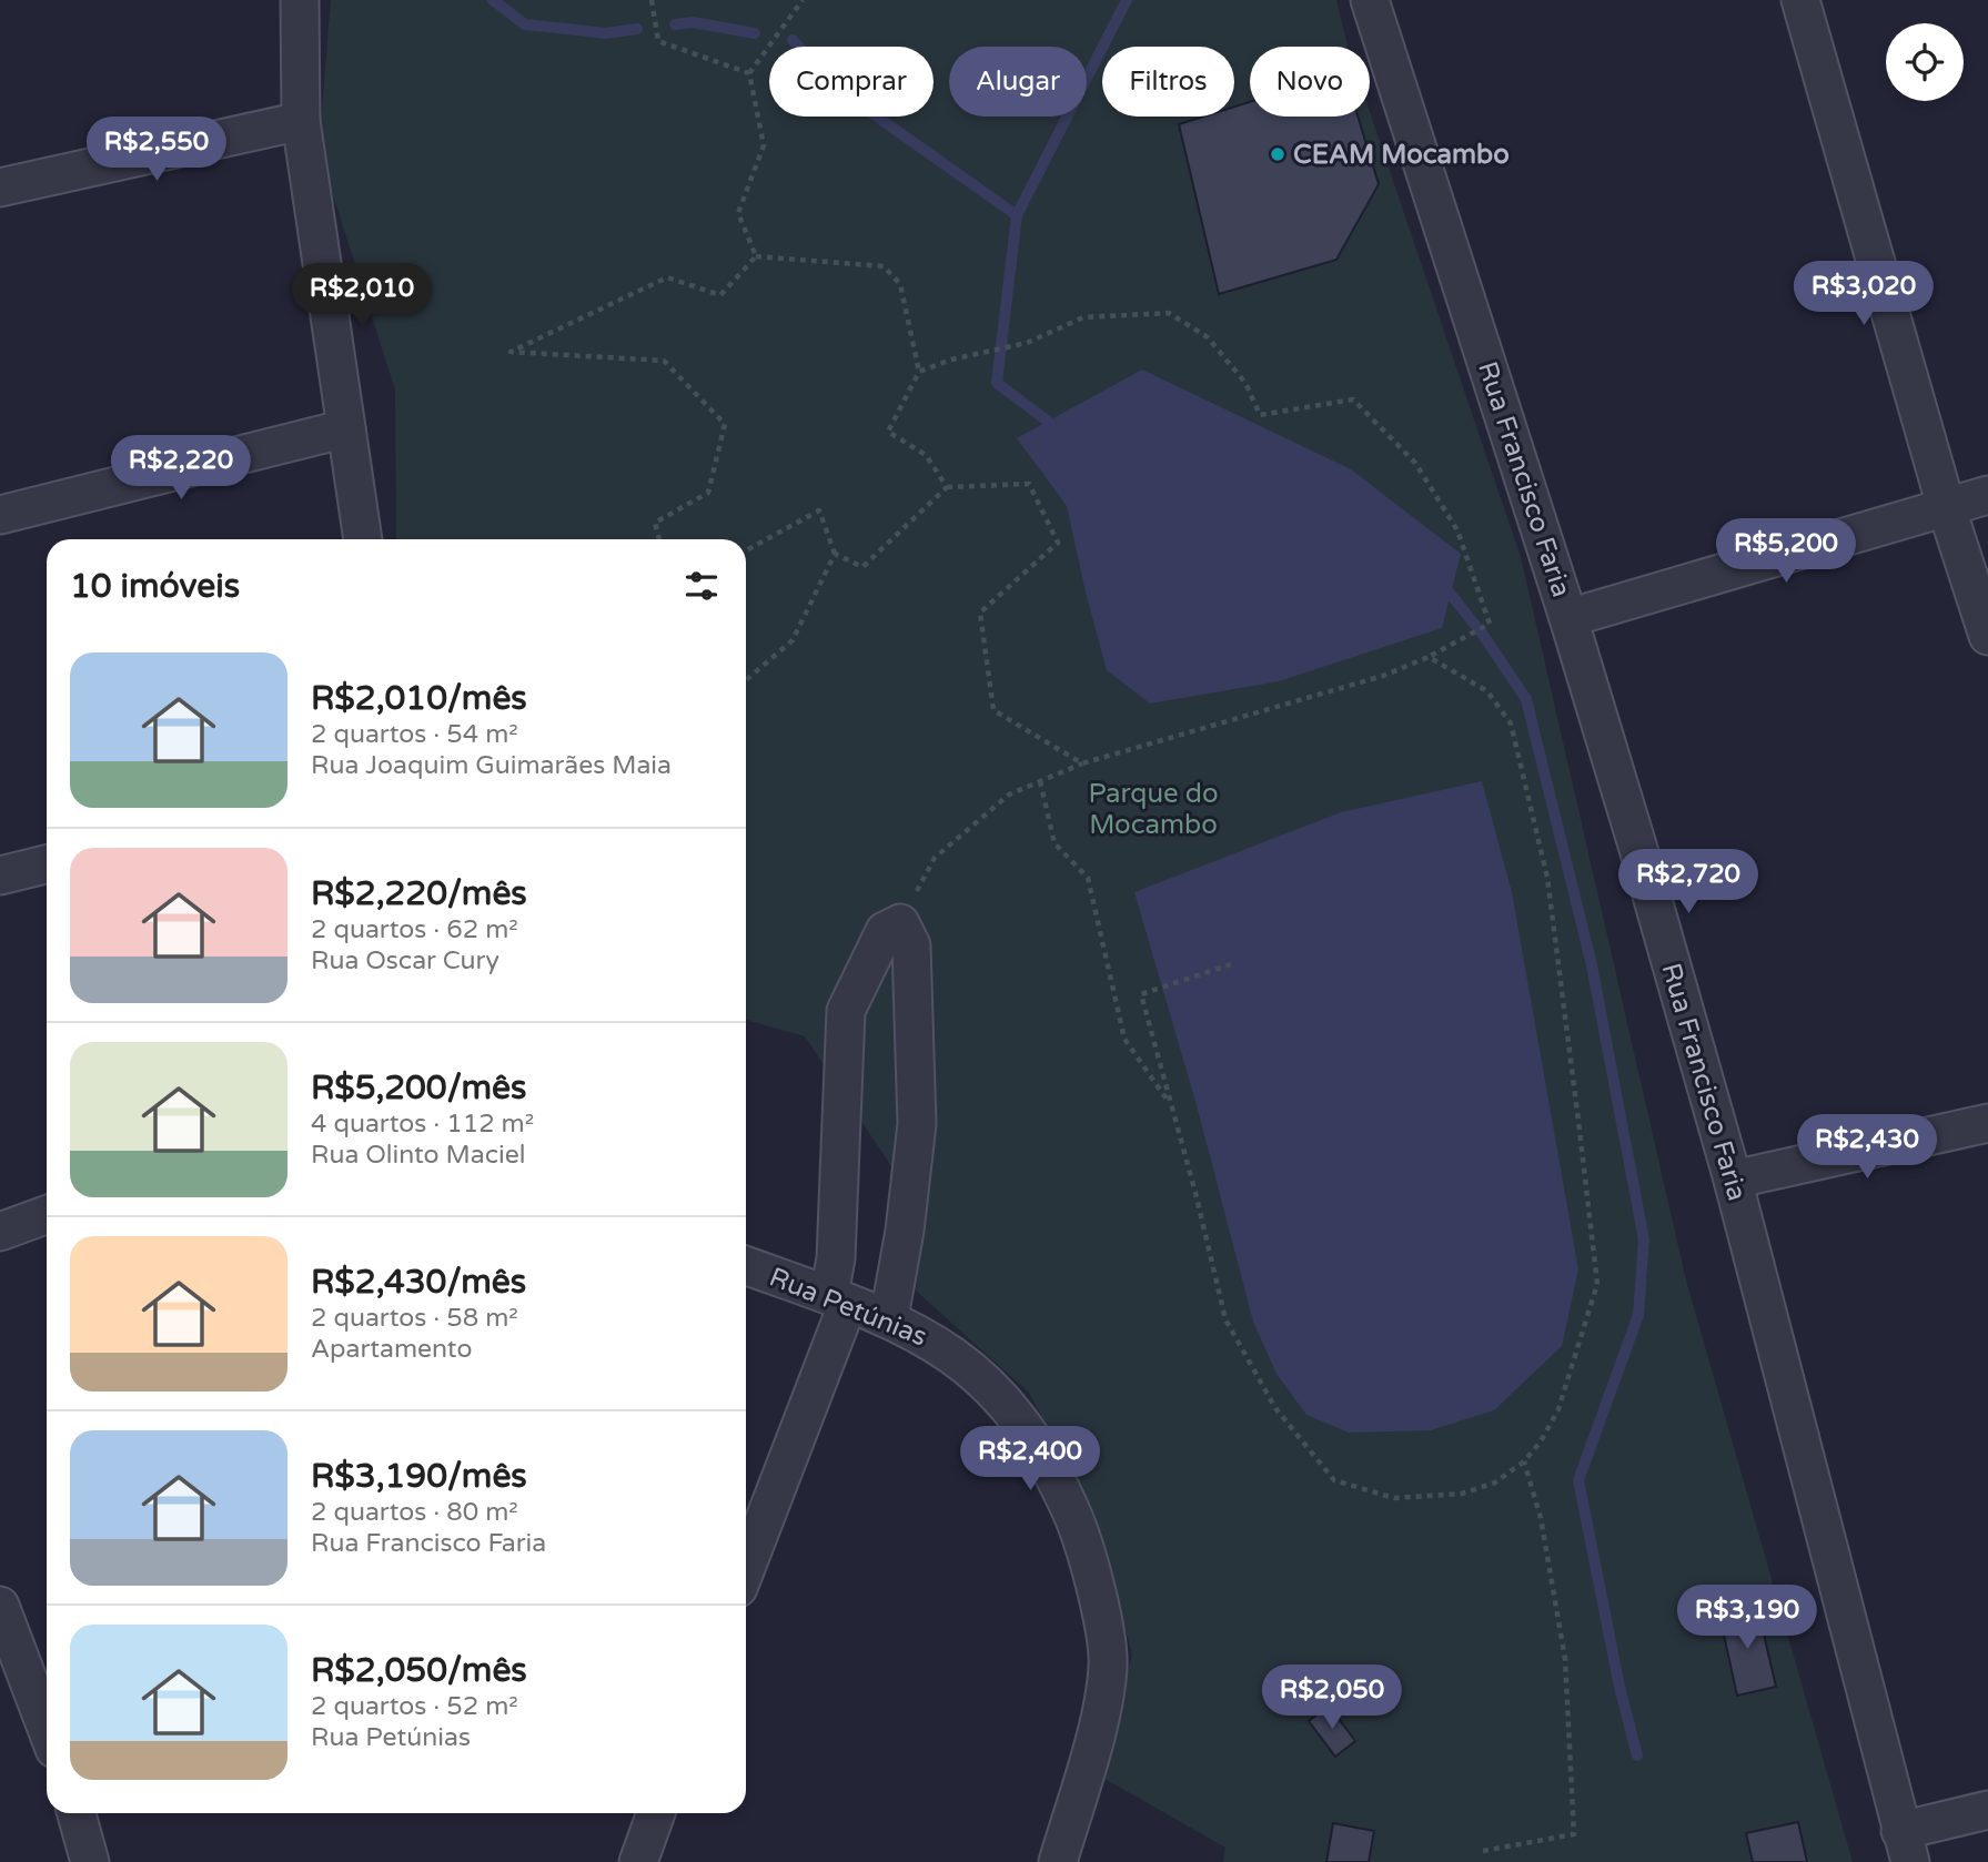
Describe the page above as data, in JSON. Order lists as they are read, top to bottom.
{
  "streets": {
    "street": ["Rua Francisco Faria", "Rua Petúnias"]
  },
  "parks": ["Parque do Mocambo"],
  "places": ["CEAM Mocambo"],
  "page": {
    "chip": [
      "Comprar",
      "Alugar",
      "Filtros",
      "Novo"
    ],
    "price": [
      "R$2,550",
      "R$3,020",
      "R$2,010",
      "R$2,220",
      "R$5,200",
      "R$2,720",
      "R$2,430",
      "R$2,400",
      "R$3,190",
      "R$2,050"
    ],
    "heading": "10 imóveis",
    "list": [
      {
        "name": "R$2,010/mês",
        "note": "2 quartos · 54 m² · Rua Joaquim Guimarães Maia"
      },
      {
        "name": "R$2,220/mês",
        "note": "2 quartos · 62 m² · Rua Oscar Cury"
      },
      {
        "name": "R$5,200/mês",
        "note": "4 quartos · 112 m² · Rua Olinto Maciel"
      },
      {
        "name": "R$2,430/mês",
        "note": "2 quartos · 58 m² · Apartamento"
      },
      {
        "name": "R$3,190/mês",
        "note": "2 quartos · 80 m² · Rua Francisco Faria"
      },
      {
        "name": "R$2,050/mês",
        "note": "2 quartos · 52 m² · Rua Petúnias"
      }
    ]
  }
}
